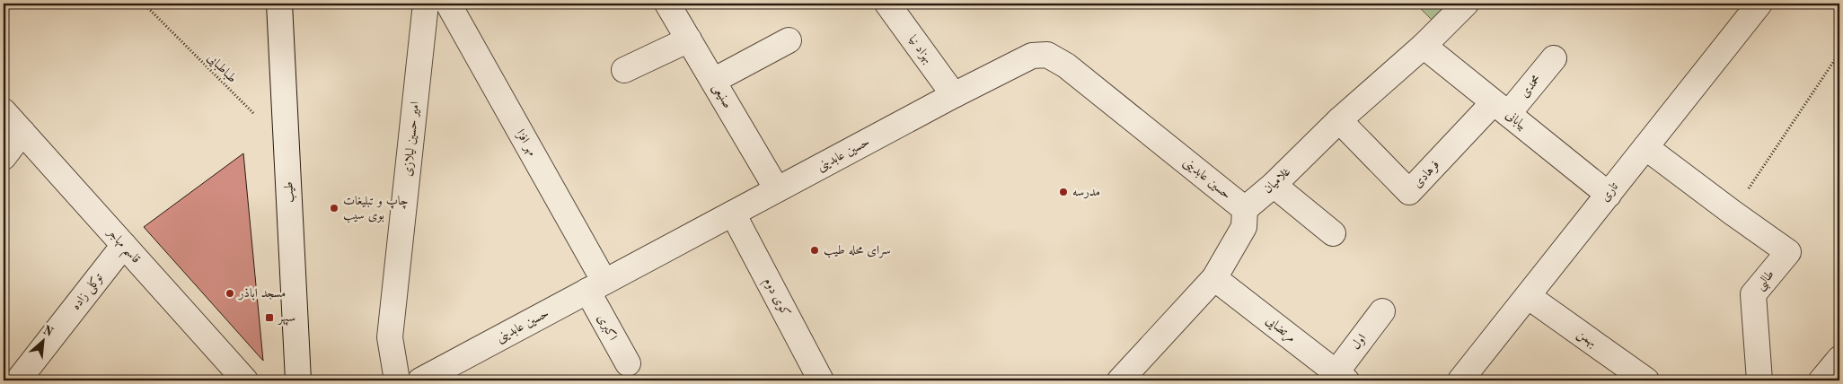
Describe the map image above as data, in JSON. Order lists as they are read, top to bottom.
{
  "streets": {
    "street": [
      "بهزاد نیا",
      "محمدی",
      "صنیعی",
      "بیابانی",
      "امیر حسین لیلازی",
      "مهر افزا",
      "حسین عابدینی",
      "فرهادی",
      "غلامیان",
      "طیب",
      "تاری",
      "قاسم مهاجر",
      "طالبی",
      "توکلی زاده",
      "کوی دوم",
      "اکبری",
      "مرتضایی",
      "بهمن",
      "اول"
    ],
    "path": ["طباطبایی"]
  },
  "crossings": [
    ["بهزاد نیا", "حسین عابدینی"],
    ["طباطبایی", "طیب"],
    ["محمدی", "بیابانی"],
    ["محمدی", "فرهادی"],
    ["صنیعی", "حسین عابدینی"],
    ["بیابانی", "فرهادی"],
    ["بیابانی", "غلامیان"],
    ["بیابانی", "تاری"],
    ["امیر حسین لیلازی", "مهر افزا"],
    ["مهر افزا", "حسین عابدینی"],
    ["مهر افزا", "اکبری"],
    ["حسین عابدینی", "غلامیان"],
    ["حسین عابدینی", "کوی دوم"],
    ["حسین عابدینی", "اکبری"],
    ["فرهادی", "غلامیان"],
    ["تاری", "طالبی"],
    ["تاری", "بهمن"],
    ["قاسم مهاجر", "توکلی زاده"],
    ["مرتضایی", "اول"]
  ],
  "places": {
    "other": [
      "مدرسه",
      "چاپ و تبلیغات بوی سیب",
      "سرای محله طیب",
      "مسجد اباذر"
    ],
    "transit": ["سپهر"]
  },
  "north": "top right"
}
